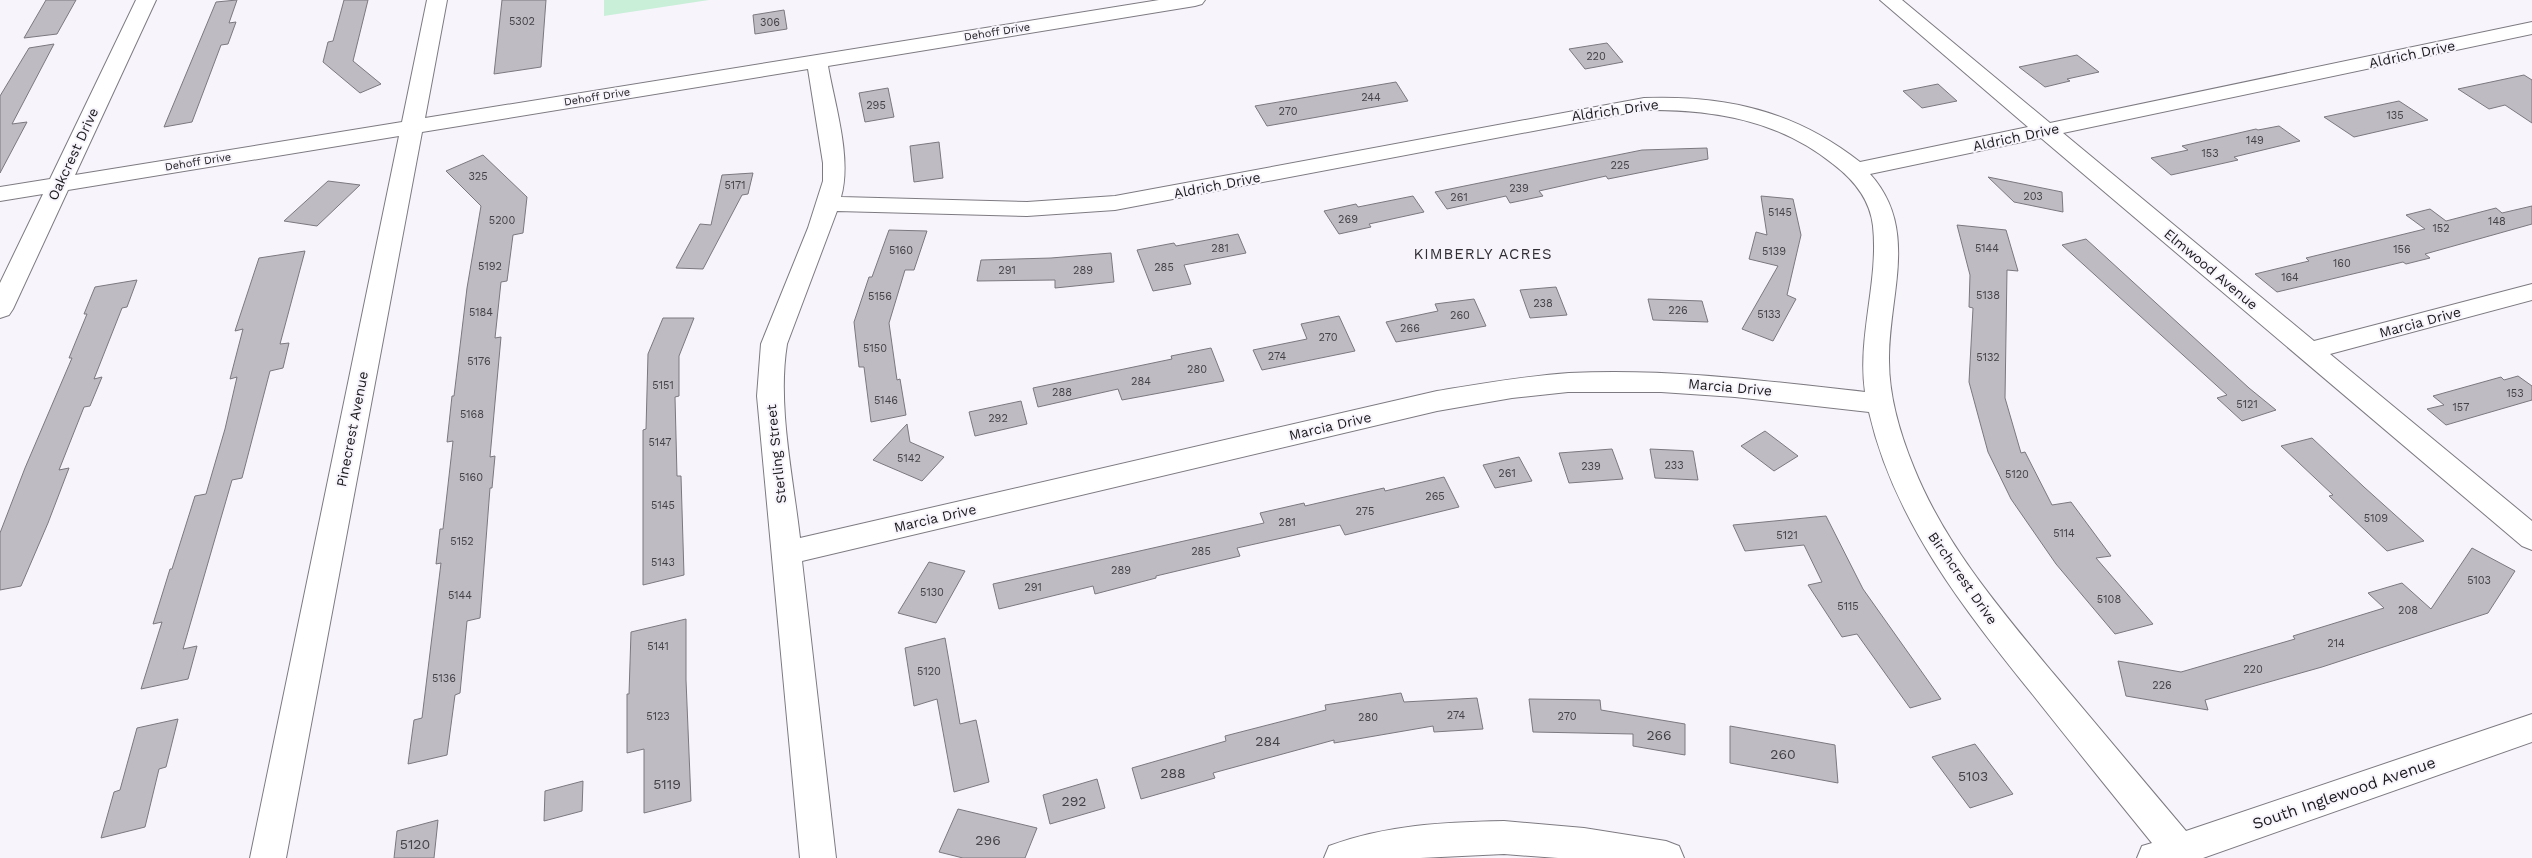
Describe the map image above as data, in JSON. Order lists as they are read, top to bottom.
{
  "streets": {
    "street": [
      "Dehoff Drive",
      "Aldrich Drive",
      "Oakcrest Drive",
      "Elmwood Avenue",
      "Marcia Drive",
      "Pinecrest Avenue",
      "Sterling Street",
      "Birchcrest Drive",
      "South Inglewood Avenue"
    ]
  },
  "crossings": [
    ["Dehoff Drive", "Oakcrest Drive"],
    ["Dehoff Drive", "Pinecrest Avenue"],
    ["Dehoff Drive", "Sterling Street"],
    ["Aldrich Drive", "Elmwood Avenue"],
    ["Aldrich Drive", "Sterling Street"],
    ["Aldrich Drive", "Birchcrest Drive"],
    ["Elmwood Avenue", "Marcia Drive"],
    ["Marcia Drive", "Sterling Street"],
    ["Marcia Drive", "Birchcrest Drive"],
    ["Birchcrest Drive", "South Inglewood Avenue"]
  ],
  "districts": ["KIMBERLY ACRES"],
  "house_numbers": [
    "5302",
    "306",
    "220",
    "244",
    "295",
    "270",
    "135",
    "149",
    "153",
    "225",
    "325",
    "5171",
    "239",
    "203",
    "261",
    "5145",
    "269",
    "5200",
    "148",
    "152",
    "281",
    "5144",
    "156",
    "5160",
    "5139",
    "160",
    "5192",
    "285",
    "291",
    "289",
    "164",
    "5138",
    "5156",
    "238",
    "226",
    "5184",
    "5133",
    "260",
    "266",
    "270",
    "5150",
    "274",
    "5132",
    "5176",
    "280",
    "284",
    "5151",
    "288",
    "153",
    "5146",
    "5121",
    "157",
    "5168",
    "292",
    "5147",
    "5142",
    "233",
    "239",
    "261",
    "5120",
    "5160",
    "265",
    "5145",
    "275",
    "5109",
    "281",
    "5114",
    "5121",
    "5152",
    "285",
    "5143",
    "289",
    "5103",
    "291",
    "5130",
    "5144",
    "5108",
    "5115",
    "208",
    "214",
    "5141",
    "220",
    "5120",
    "5136",
    "226",
    "274",
    "5123",
    "270",
    "280",
    "266",
    "284",
    "260",
    "288",
    "5103",
    "5119",
    "292",
    "296",
    "5120"
  ]
}
